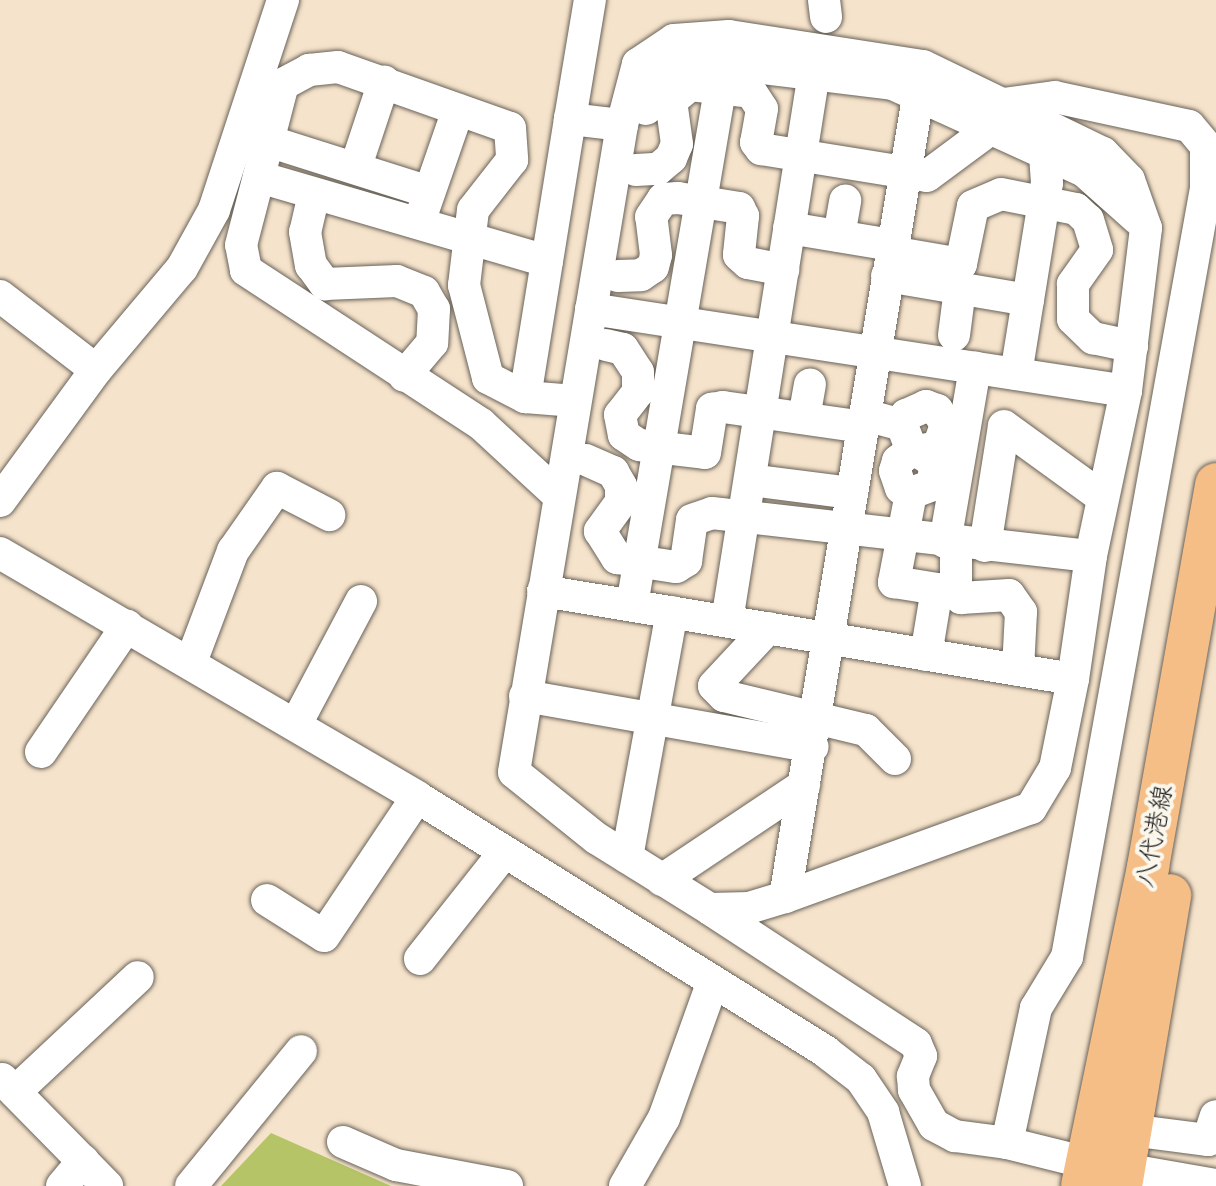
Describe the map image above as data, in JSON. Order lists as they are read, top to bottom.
{
  "streets": {
    "main road": ["八代港線"]
  }
}
